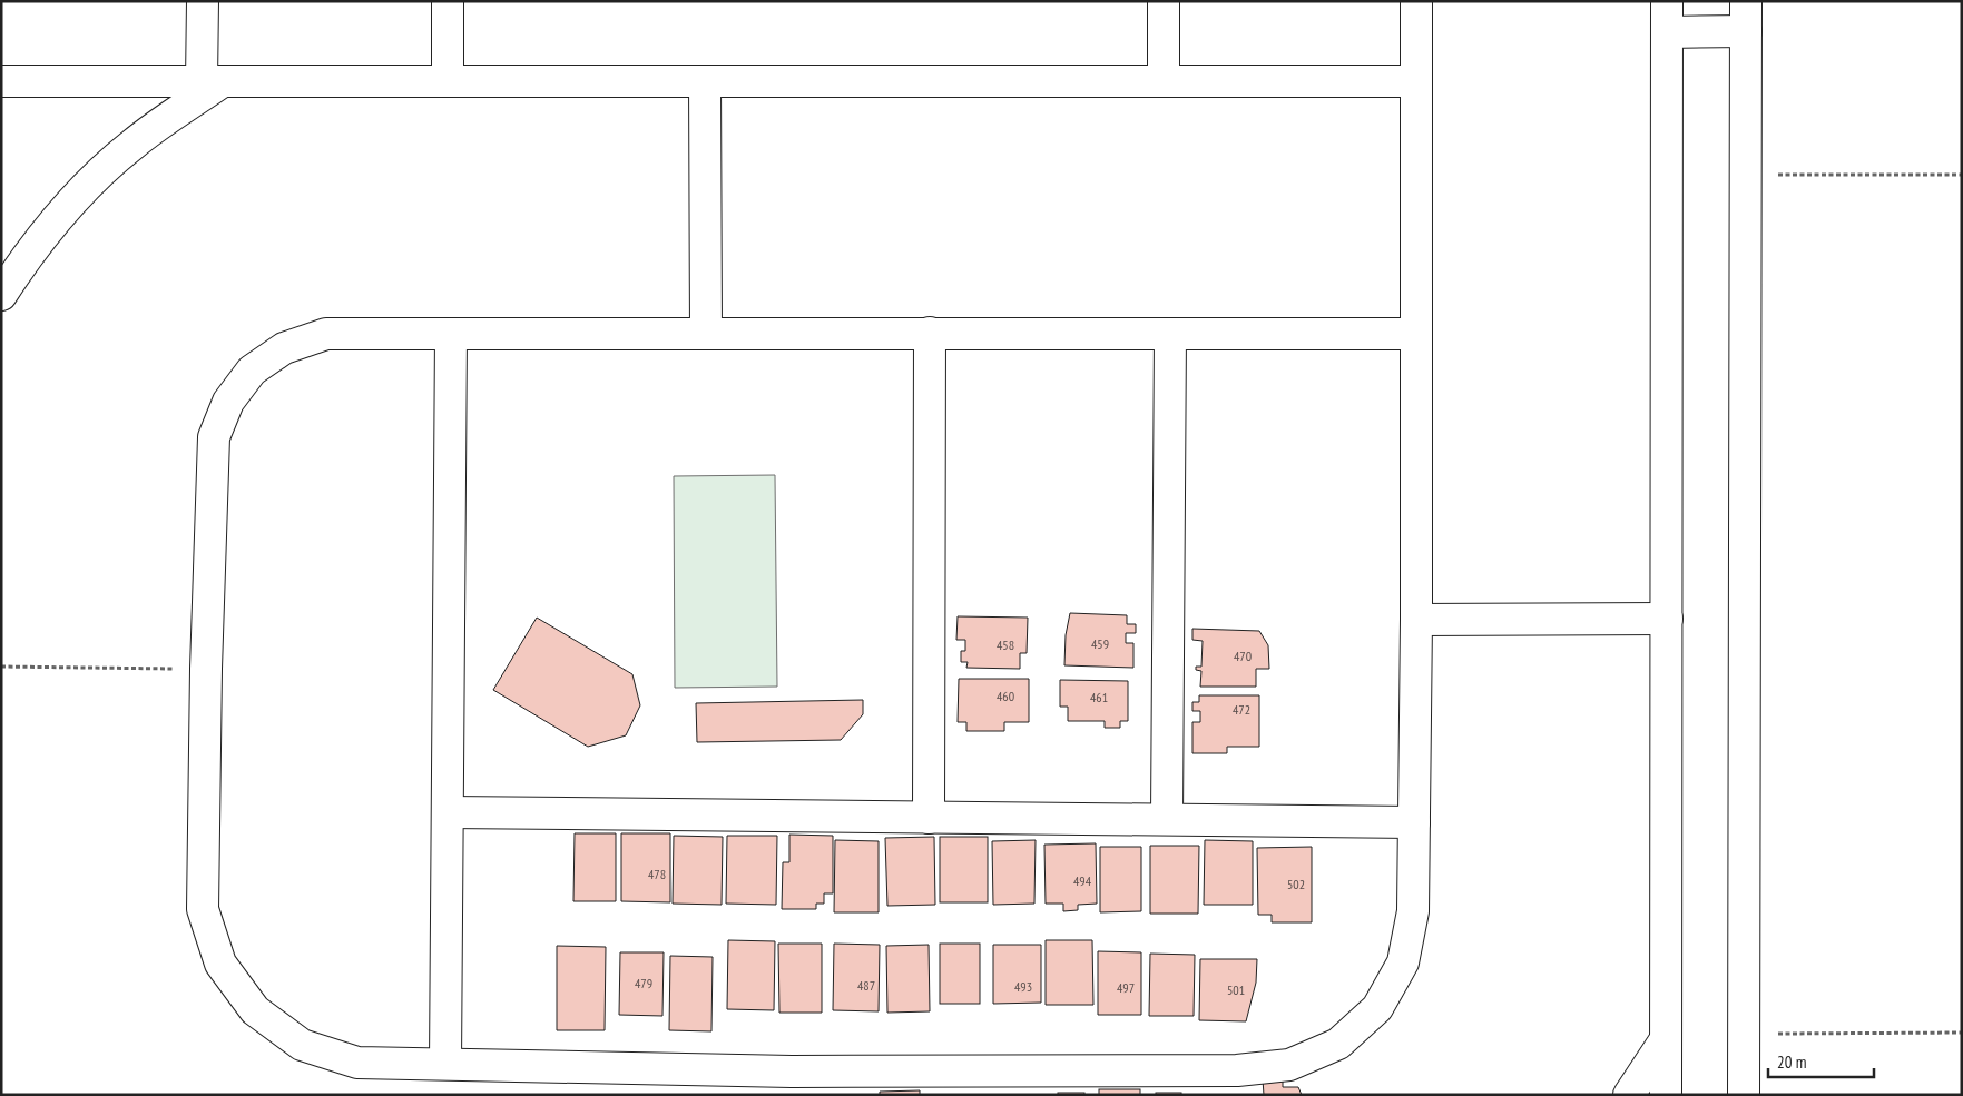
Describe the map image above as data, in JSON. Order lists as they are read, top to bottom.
{
  "house_numbers": [
    "459",
    "458",
    "470",
    "460",
    "461",
    "472",
    "478",
    "494",
    "502",
    "479",
    "487",
    "493",
    "497",
    "501"
  ],
  "scale_bar": "20 m"
}
